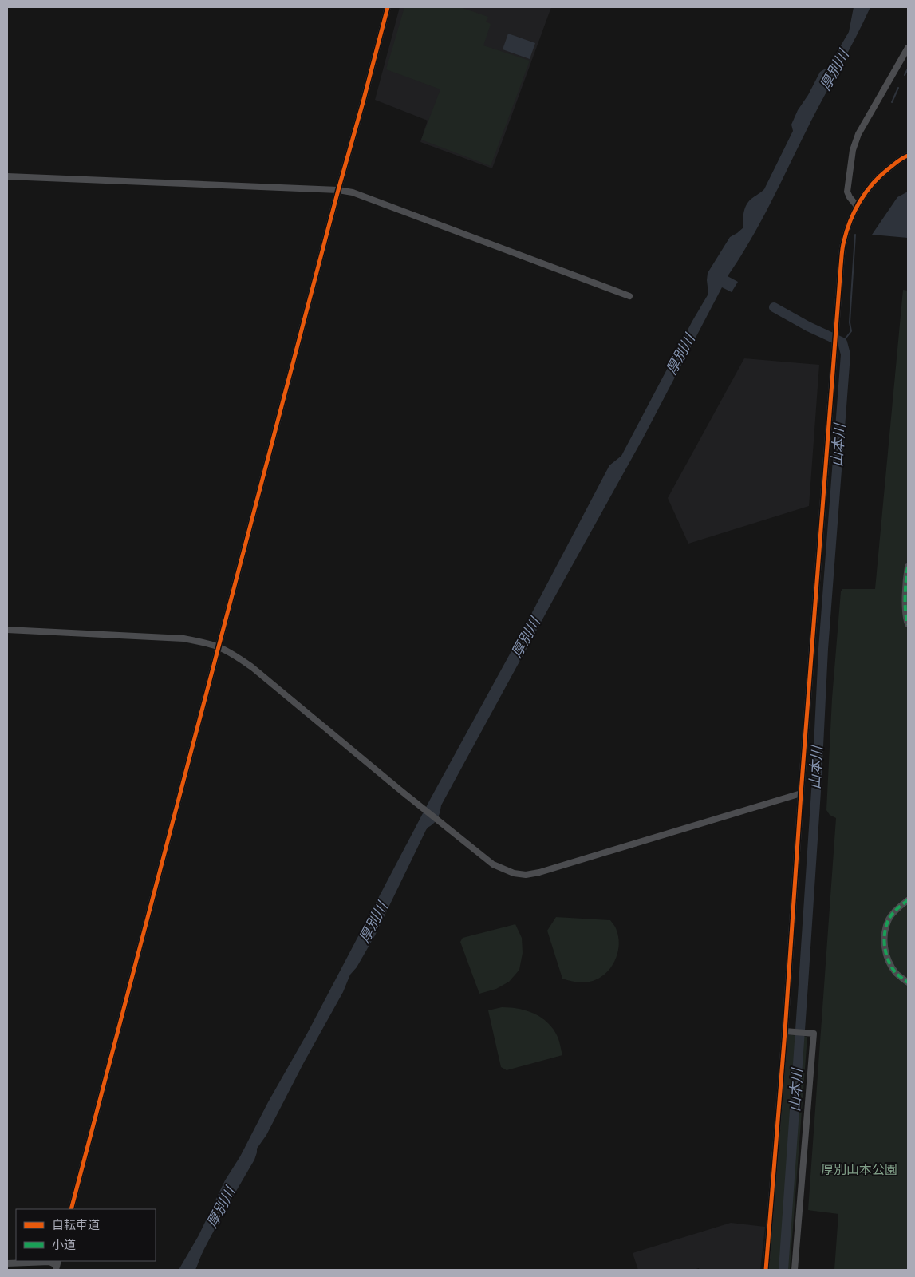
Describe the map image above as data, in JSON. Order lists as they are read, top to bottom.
{
  "water": ["厚別川", "山本川"],
  "parks": ["厚別山本公園"],
  "legend": ["自転車道", "小道"]
}
